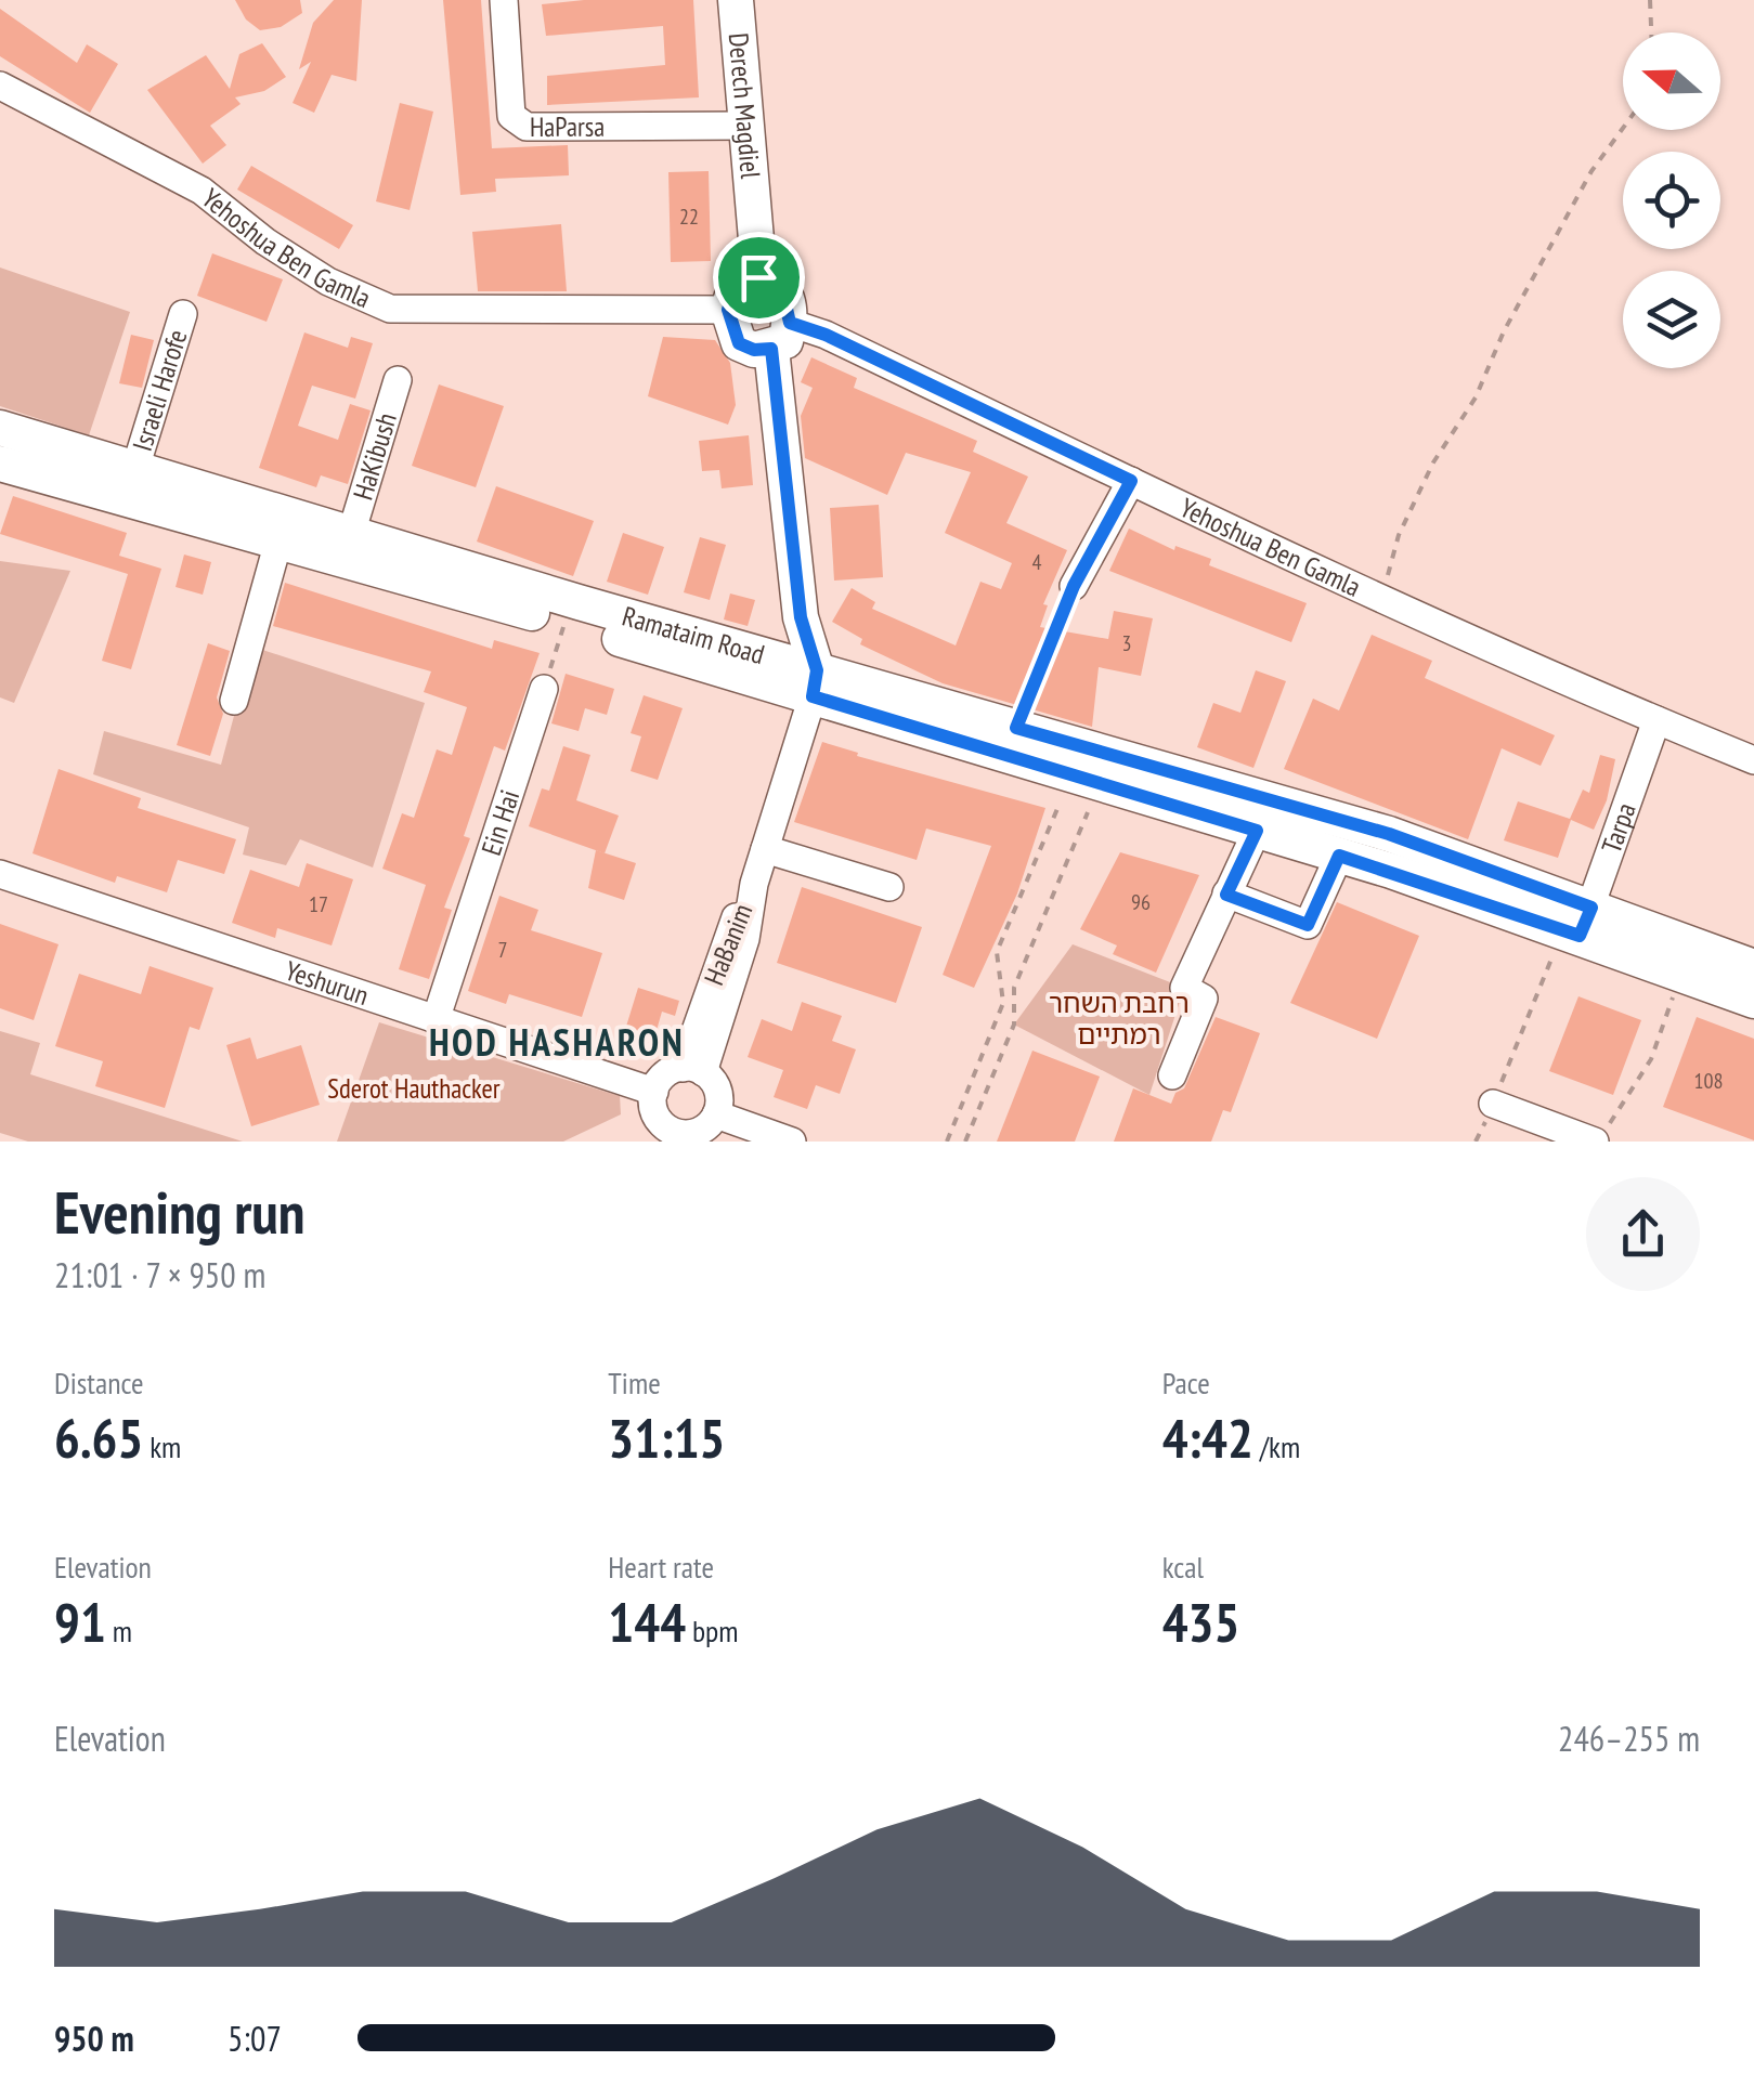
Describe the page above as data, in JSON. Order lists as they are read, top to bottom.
{
  "streets": {
    "main road": ["Derech Magdiel", "Ramataim Road"],
    "street": [
      "HaParsa",
      "Yehoshua Ben Gamla",
      "Israeli Harofe",
      "HaKibush",
      "Ein Hai",
      "Tarpa",
      "HaBanim",
      "Yeshurun"
    ]
  },
  "crossings": [
    ["Derech Magdiel", "HaParsa"],
    ["Derech Magdiel", "Yehoshua Ben Gamla"],
    ["Yehoshua Ben Gamla", "Tarpa"],
    ["Israeli Harofe", "Ramataim Road"],
    ["HaKibush", "Ramataim Road"],
    ["Ramataim Road", "Tarpa"],
    ["Ramataim Road", "HaBanim"],
    ["Ein Hai", "Yeshurun"],
    ["HaBanim", "Yeshurun"]
  ],
  "districts": ["HOD HASHARON"],
  "parks": ["רחבת השחר רמתיים", "Sderot Hauthacker"],
  "house_numbers": [
    "22",
    "4",
    "3",
    "96",
    "17",
    "7",
    "108"
  ],
  "north": "left",
  "page": {
    "heading": ["Evening run", "21:01 · 7 × 950 m"],
    "stats": [
      ["Distance", "6.65 km"],
      ["Time", "31:15"],
      ["Pace", "4:42 /km"],
      ["Elevation", "91 m"],
      ["Heart rate", "144 bpm"],
      ["kcal", "435"]
    ],
    "chart": ["Elevation", "246–255 m"],
    "list": [
      {
        "name": "950 m",
        "note": "5:07"
      }
    ]
  }
}
